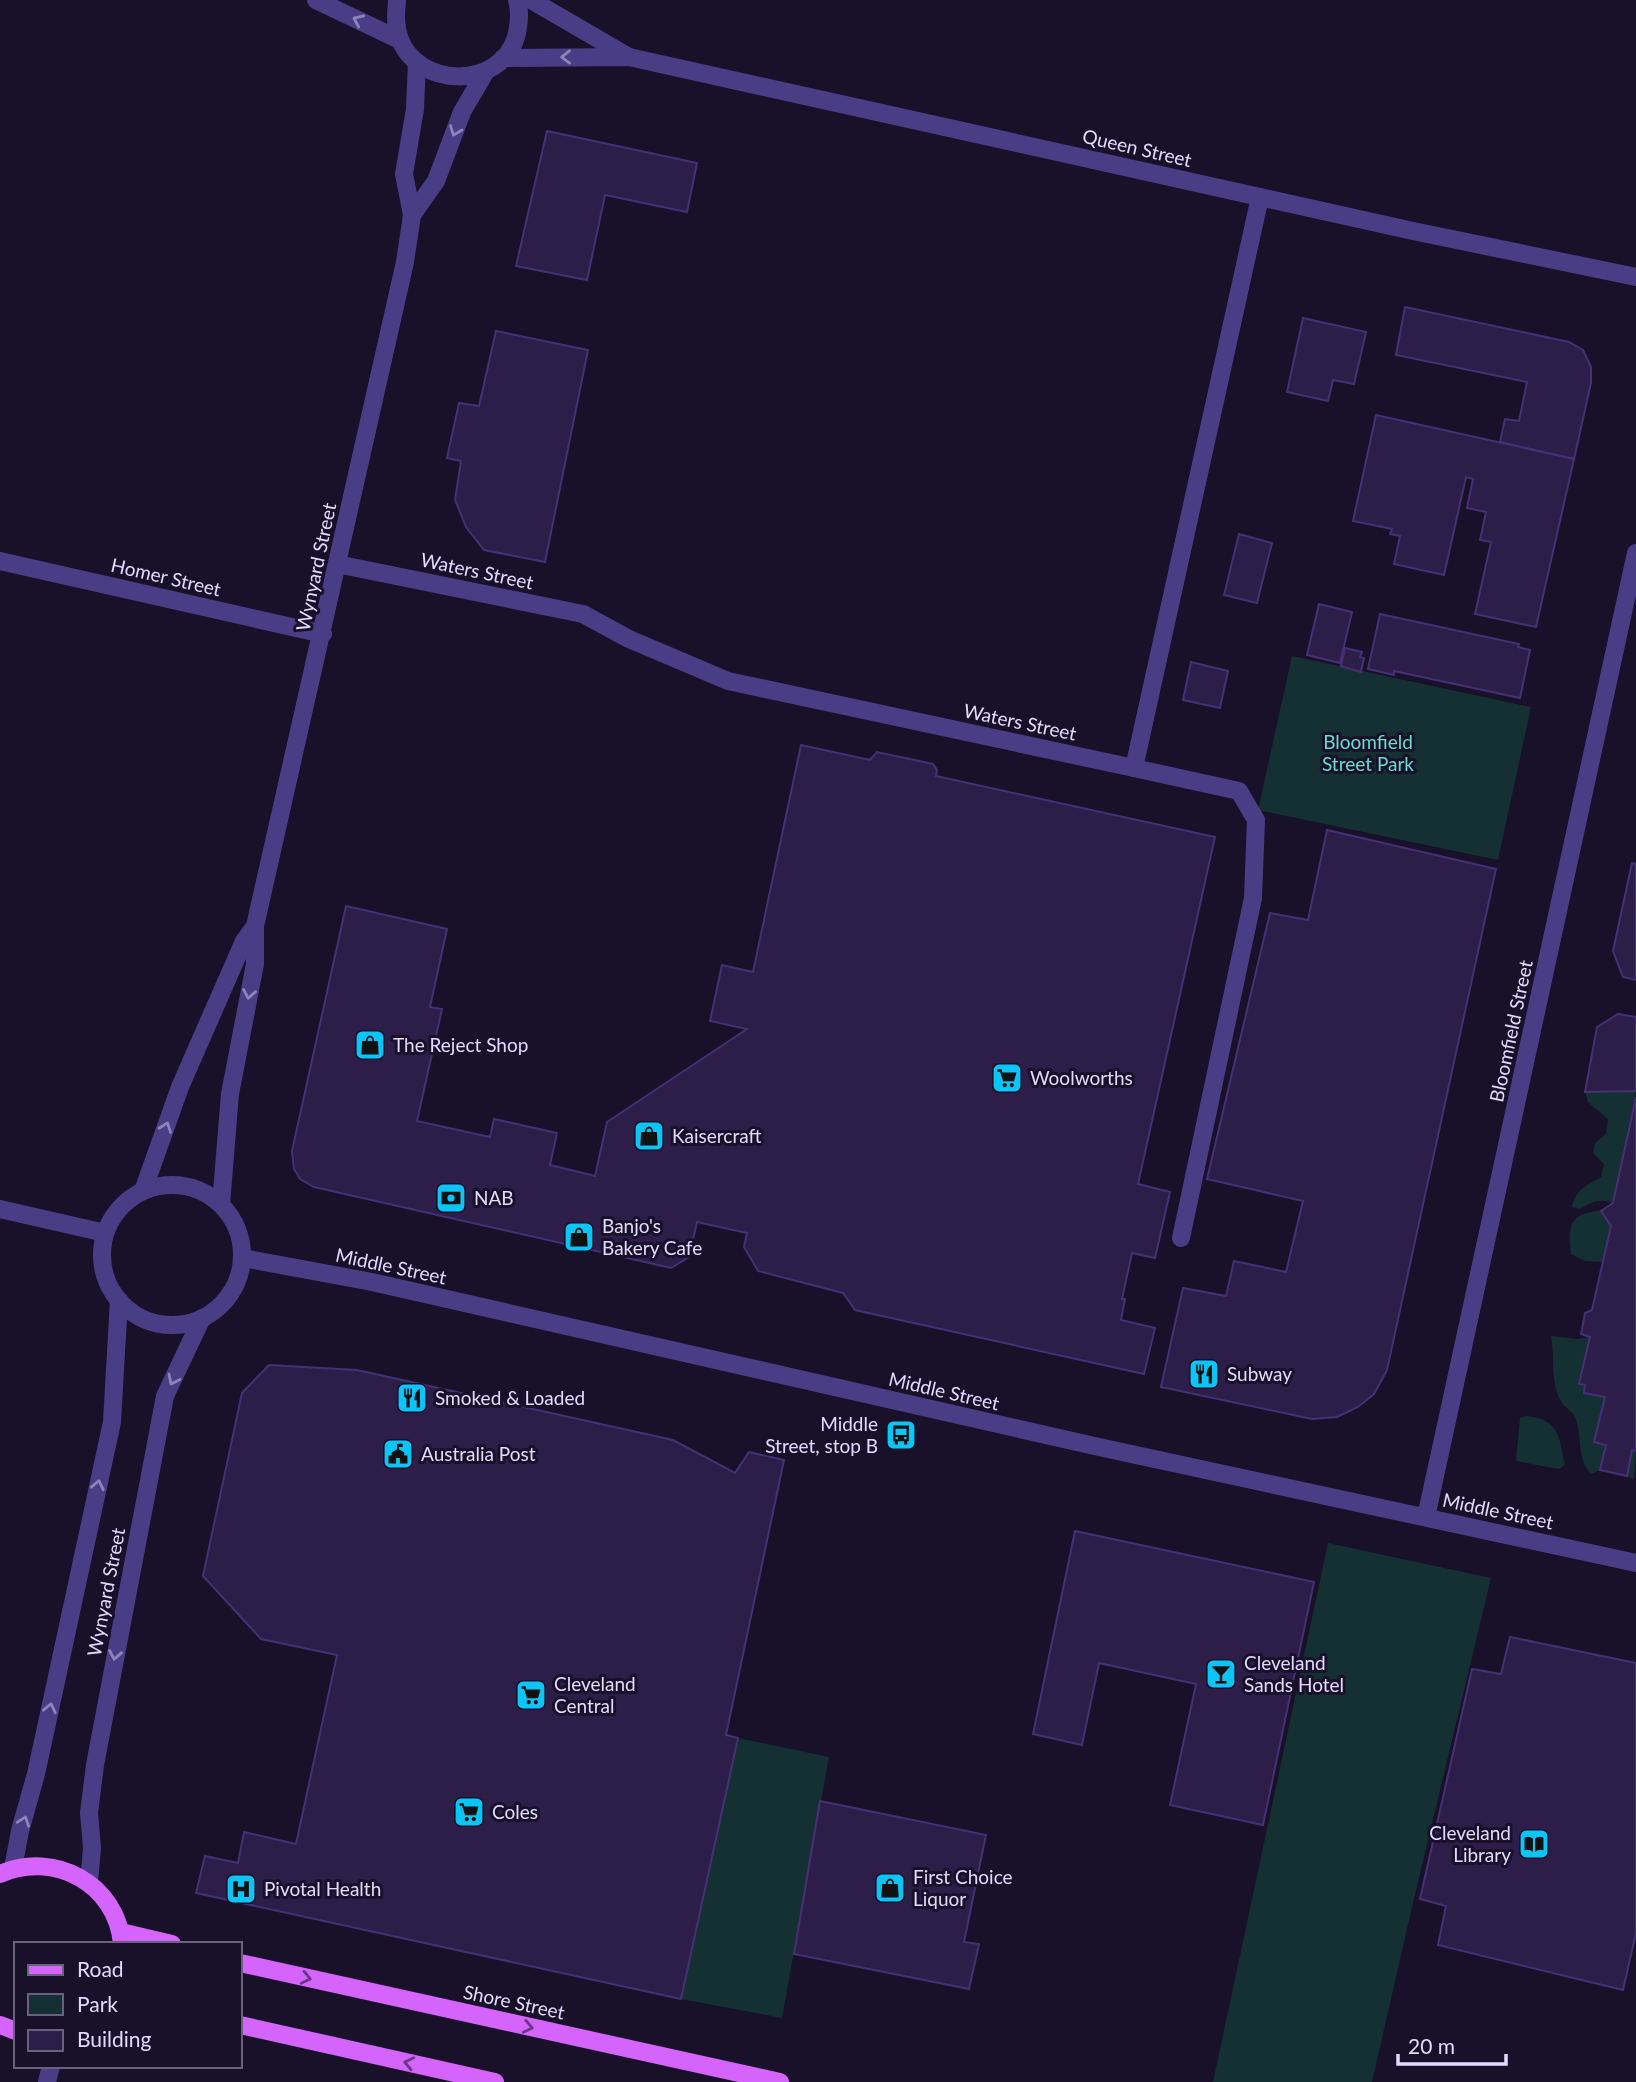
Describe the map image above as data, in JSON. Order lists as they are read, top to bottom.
{
  "streets": {
    "main road": ["Shore Street"],
    "street": [
      "Queen Street",
      "Wynyard Street",
      "Waters Street",
      "Homer Street",
      "Bloomfield Street",
      "Middle Street"
    ]
  },
  "crossings": [
    ["Wynyard Street", "Waters Street"],
    ["Wynyard Street", "Homer Street"],
    ["Wynyard Street", "Middle Street"],
    ["Bloomfield Street", "Middle Street"]
  ],
  "parks": ["Bloomfield Street Park"],
  "places": {
    "shop": [
      "The Reject Shop",
      "Kaisercraft",
      "Banjo's Bakery Cafe",
      "First Choice Liquor"
    ],
    "supermarket": ["Woolworths", "Cleveland Central", "Coles"],
    "bank": ["NAB"],
    "restaurant": ["Subway", "Smoked & Loaded"],
    "bus stop": ["Middle Street, stop B"],
    "public building": ["Australia Post"],
    "bar": ["Cleveland Sands Hotel"],
    "library": ["Cleveland Library"],
    "hospital": ["Pivotal Health"]
  },
  "legend": ["Road", "Park", "Building"],
  "scale_bar": "20 m"
}
